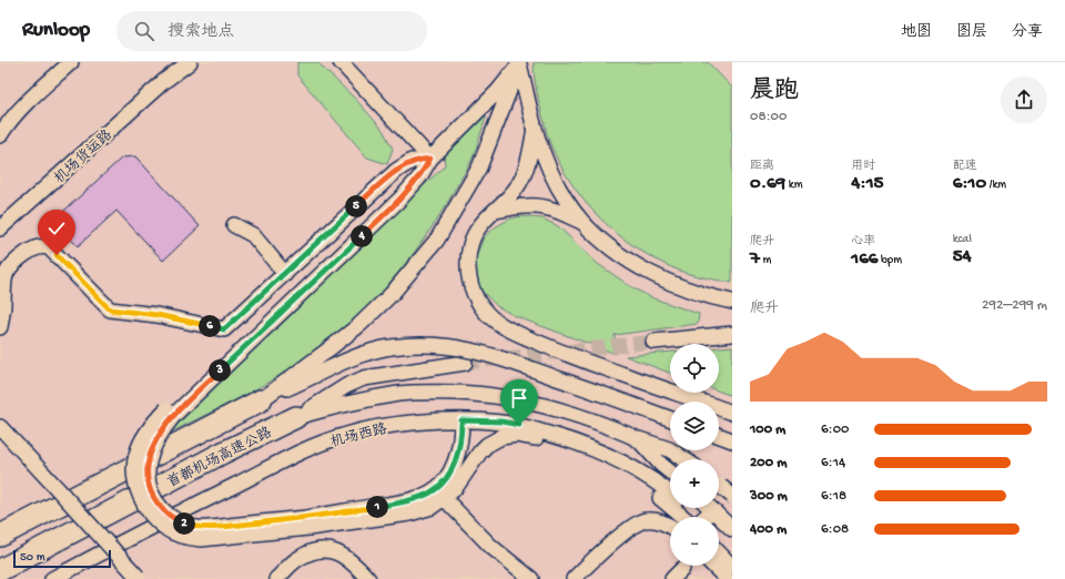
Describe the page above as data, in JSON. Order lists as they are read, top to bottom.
{
  "streets": {
    "highway": ["首都机场高速公路"],
    "street": ["机场货运路", "机场西路"]
  },
  "scale_bar": "50 m",
  "page": {
    "header": "Runloop",
    "search": "搜索地点",
    "nav": ["地图", "图层", "分享"],
    "heading": ["晨跑", "08:00"],
    "stats": [
      ["距离", "0.69 km"],
      ["用时", "4:15"],
      ["配速", "6:10 /km"],
      ["爬升", "7 m"],
      ["心率", "166 bpm"],
      ["kcal", "54"]
    ],
    "pins": [
      "5",
      "4",
      "6",
      "3",
      "1",
      "2"
    ],
    "chart": ["爬升", "292–299 m"],
    "map_buttons": ["+", "−"],
    "list": [
      {
        "name": "100 m",
        "note": "6:00"
      },
      {
        "name": "200 m",
        "note": "6:14"
      },
      {
        "name": "300 m",
        "note": "6:18"
      },
      {
        "name": "400 m",
        "note": "6:08"
      }
    ],
    "scale": "50 m"
  }
}
